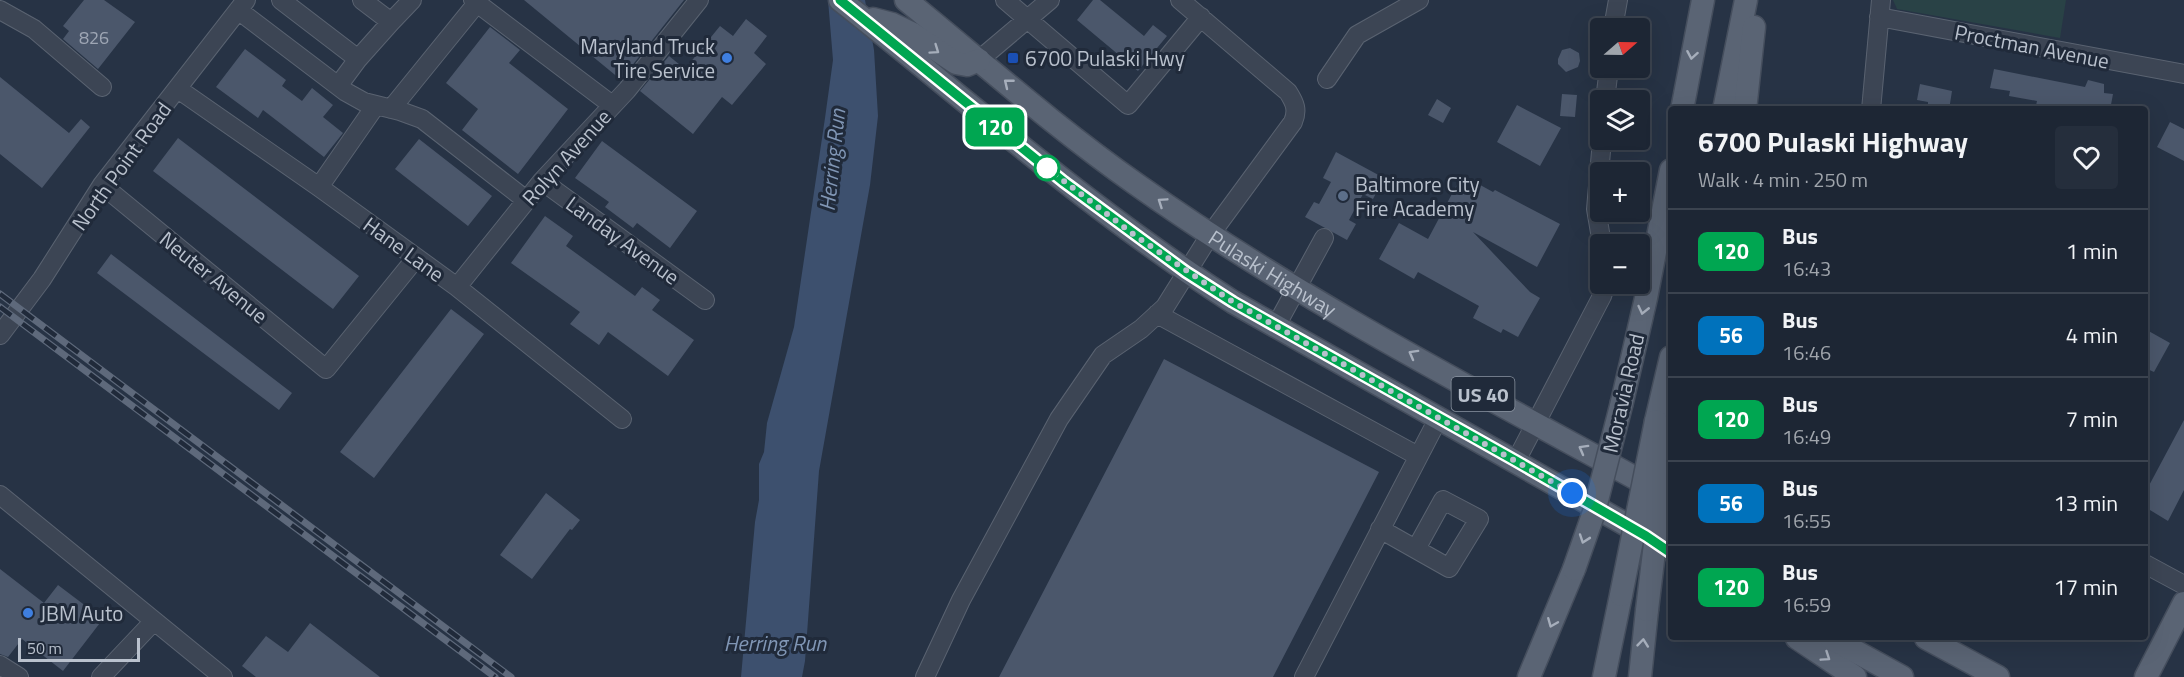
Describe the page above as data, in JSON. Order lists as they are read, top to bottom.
{
  "streets": {
    "main road": ["Pulaski Highway", "Moravia Road", "US 40"],
    "street": [
      "Proctman Avenue",
      "Rolyn Avenue",
      "North Point Road",
      "Landay Avenue",
      "Hane Lane",
      "Neuter Avenue"
    ]
  },
  "crossings": [
    ["Rolyn Avenue", "Landay Avenue"],
    ["Rolyn Avenue", "Hane Lane"],
    ["North Point Road", "Hane Lane"],
    ["North Point Road", "Neuter Avenue"],
    ["Hane Lane", "Neuter Avenue"]
  ],
  "water": ["Herring Run"],
  "places": {
    "other": ["Maryland Truck Tire Service", "Baltimore City Fire Academy", "JBM Auto"],
    "transit": ["6700 Pulaski Hwy"]
  },
  "lines": ["bus line 120"],
  "house_numbers": ["826"],
  "scale_bar": "50 m",
  "north": "right",
  "page": {
    "on_map": "120",
    "map_buttons": ["+", "−"],
    "heading": ["6700 Pulaski Highway", "Walk · 4 min · 250 m"],
    "list": [
      {
        "mark": "120",
        "name": "Bus",
        "note": "16:43",
        "value": "1 min"
      },
      {
        "mark": "56",
        "name": "Bus",
        "note": "16:46",
        "value": "4 min"
      },
      {
        "mark": "120",
        "name": "Bus",
        "note": "16:49",
        "value": "7 min"
      },
      {
        "mark": "56",
        "name": "Bus",
        "note": "16:55",
        "value": "13 min"
      },
      {
        "mark": "120",
        "name": "Bus",
        "note": "16:59",
        "value": "17 min"
      }
    ],
    "scale": "50 m"
  }
}
